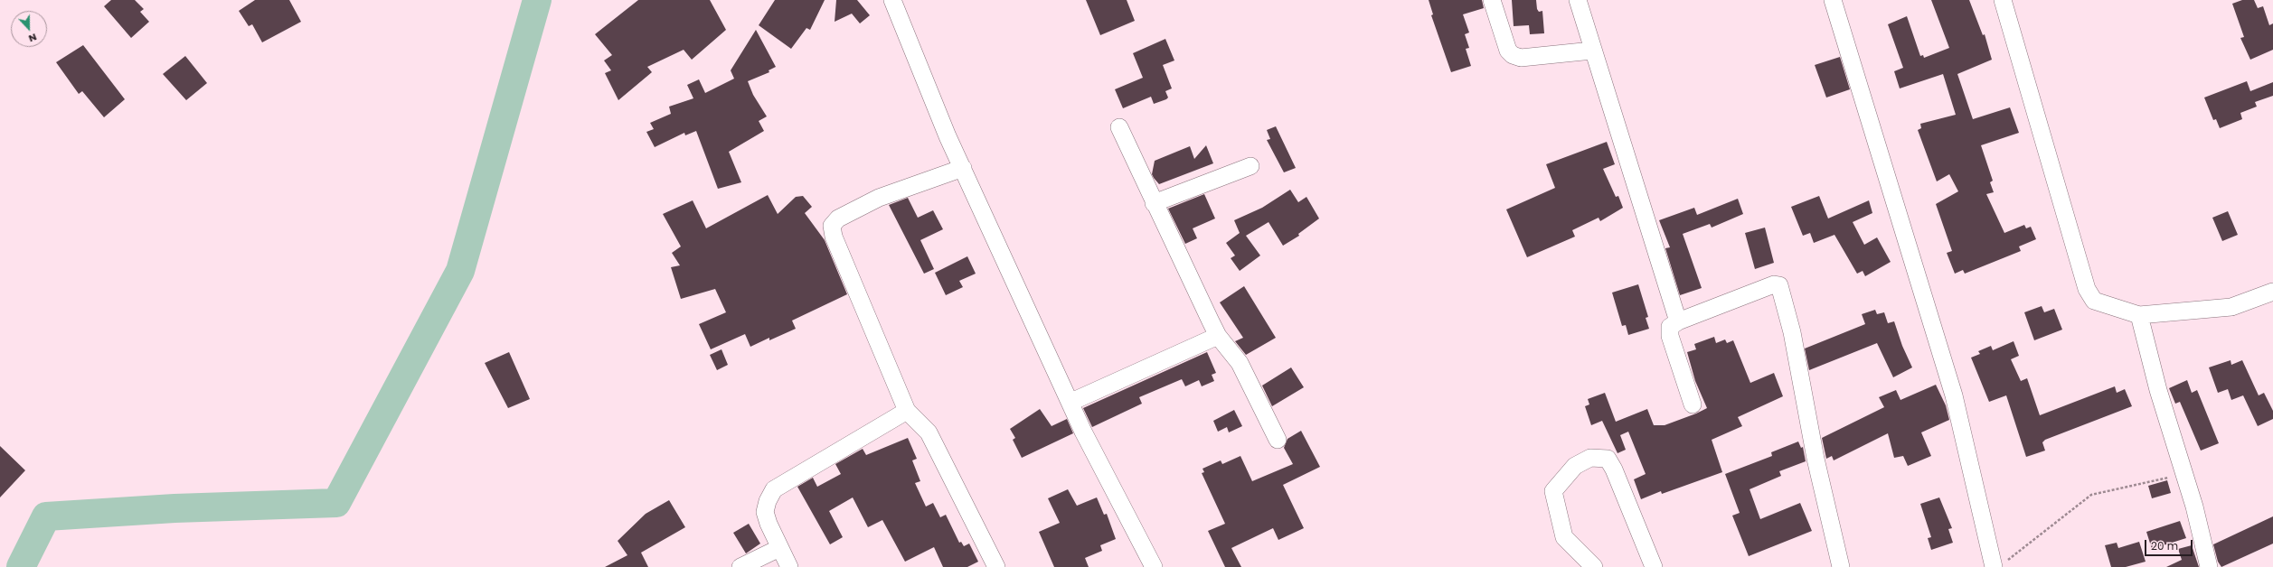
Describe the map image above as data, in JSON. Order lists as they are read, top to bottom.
{
  "scale_bar": "20 m",
  "north": "bottom"
}
